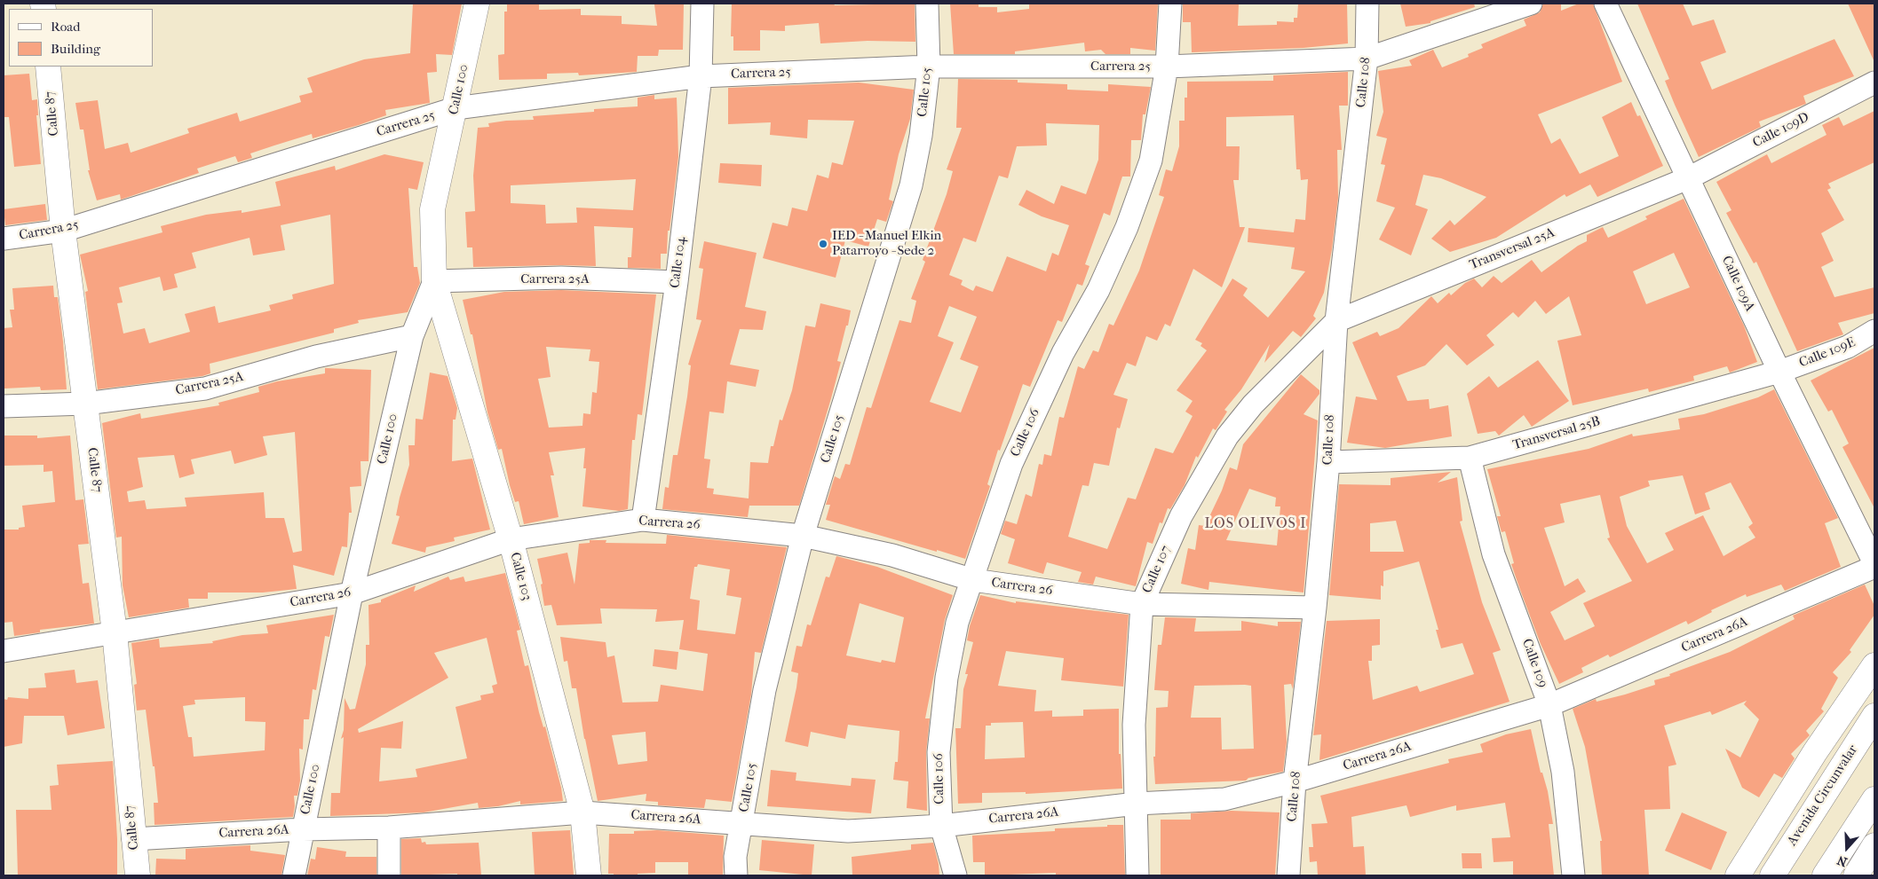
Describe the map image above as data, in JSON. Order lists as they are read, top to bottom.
{
  "streets": {
    "main road": [
      "Calle 100",
      "Calle 87",
      "Calle 103",
      "Avenida Circunvalar"
    ],
    "street": [
      "Carrera 25",
      "Calle 108",
      "Calle 105",
      "Calle 109D",
      "Transversal 25A",
      "Calle 104",
      "Carrera 25A",
      "Calle 109A",
      "Calle 109E",
      "Calle 106",
      "Transversal 25B",
      "Carrera 26",
      "Calle 107",
      "Carrera 26A",
      "Calle 109"
    ]
  },
  "crossings": [
    ["Carrera 25", "Calle 108"],
    ["Carrera 25", "Calle 100"],
    ["Carrera 25", "Calle 105"],
    ["Carrera 25", "Calle 87"],
    ["Carrera 25", "Calle 104"],
    ["Carrera 25", "Calle 106"],
    ["Calle 108", "Transversal 25A"],
    ["Calle 108", "Transversal 25B"],
    ["Calle 108", "Carrera 26"],
    ["Calle 108", "Calle 107"],
    ["Calle 108", "Carrera 26A"],
    ["Calle 100", "Carrera 25A"],
    ["Calle 100", "Carrera 26"],
    ["Calle 100", "Calle 103"],
    ["Calle 100", "Carrera 26A"],
    ["Calle 105", "Carrera 26"],
    ["Calle 105", "Carrera 26A"],
    ["Calle 87", "Carrera 25A"],
    ["Calle 87", "Carrera 26"],
    ["Calle 87", "Carrera 26A"],
    ["Calle 109D", "Transversal 25A"],
    ["Calle 109D", "Calle 109A"],
    ["Transversal 25A", "Calle 109A"],
    ["Transversal 25A", "Calle 107"],
    ["Calle 104", "Carrera 25A"],
    ["Calle 104", "Carrera 26"],
    ["Carrera 25A", "Calle 103"],
    ["Calle 109A", "Calle 109E"],
    ["Calle 109A", "Transversal 25B"],
    ["Calle 109E", "Transversal 25B"],
    ["Calle 106", "Carrera 26"],
    ["Calle 106", "Carrera 26A"],
    ["Transversal 25B", "Calle 109"],
    ["Carrera 26", "Calle 107"],
    ["Carrera 26", "Calle 103"],
    ["Calle 107", "Carrera 26A"],
    ["Calle 103", "Carrera 26A"],
    ["Carrera 26A", "Calle 109"]
  ],
  "districts": ["LOS OLIVOS I"],
  "places": ["IED - Manuel Elkin Patarroyo - Sede 2"],
  "legend": ["Road", "Building"],
  "north": "bottom"
}
